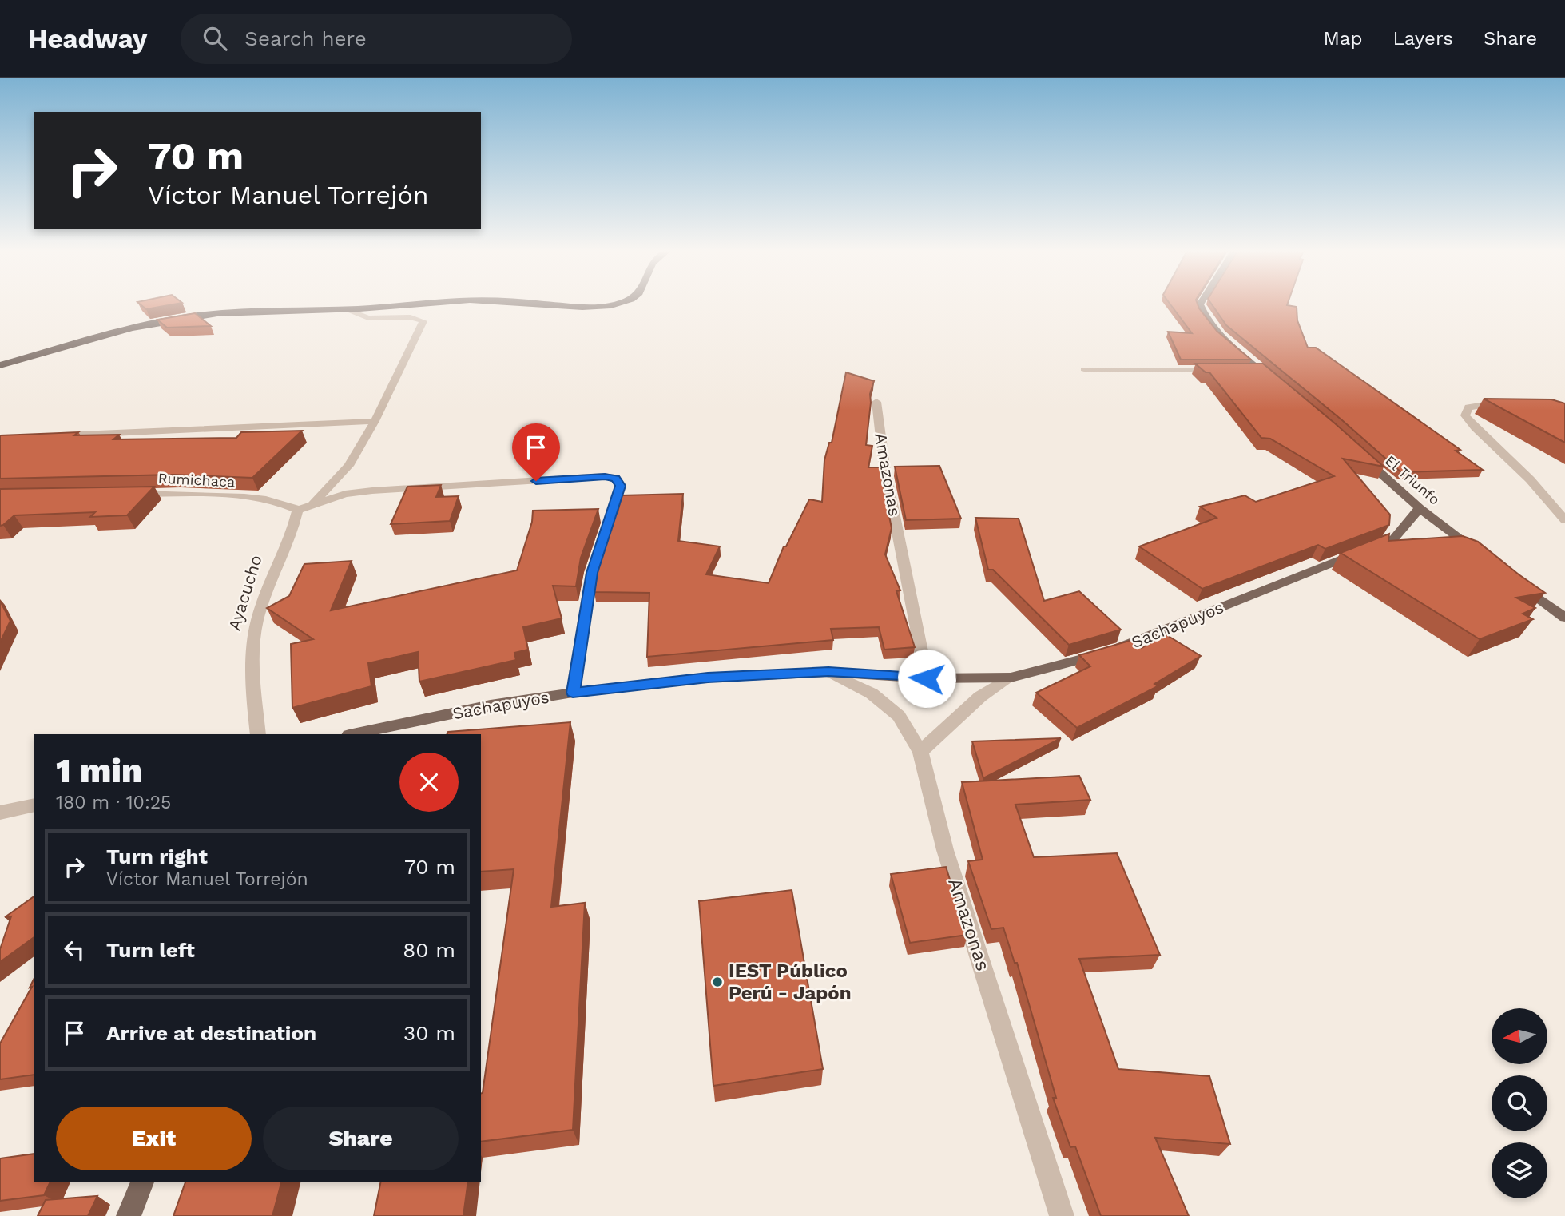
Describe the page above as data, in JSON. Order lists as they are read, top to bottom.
{
  "streets": {
    "main road": ["El Triunfo", "Sachapuyos"],
    "street": ["Amazonas", "Rumichaca", "Ayacucho"]
  },
  "crossings": [
    ["Amazonas", "Sachapuyos"],
    ["Rumichaca", "Ayacucho"],
    ["El Triunfo", "Sachapuyos"]
  ],
  "places": ["IEST Público Perú - Japón"],
  "north": "left",
  "page": {
    "header": "Headway",
    "search": "Search here",
    "nav": ["Map", "Layers", "Share"],
    "turn": ["70 m", "Víctor Manuel Torrejón"],
    "heading": ["1 min", "180 m · 10:25"],
    "list": [
      {
        "name": "Turn right",
        "note": "Víctor Manuel Torrejón",
        "value": "70 m"
      },
      {
        "name": "Turn left",
        "value": "80 m"
      },
      {
        "name": "Arrive at destination",
        "value": "30 m"
      }
    ],
    "buttons": ["Exit", "Share"]
  }
}
